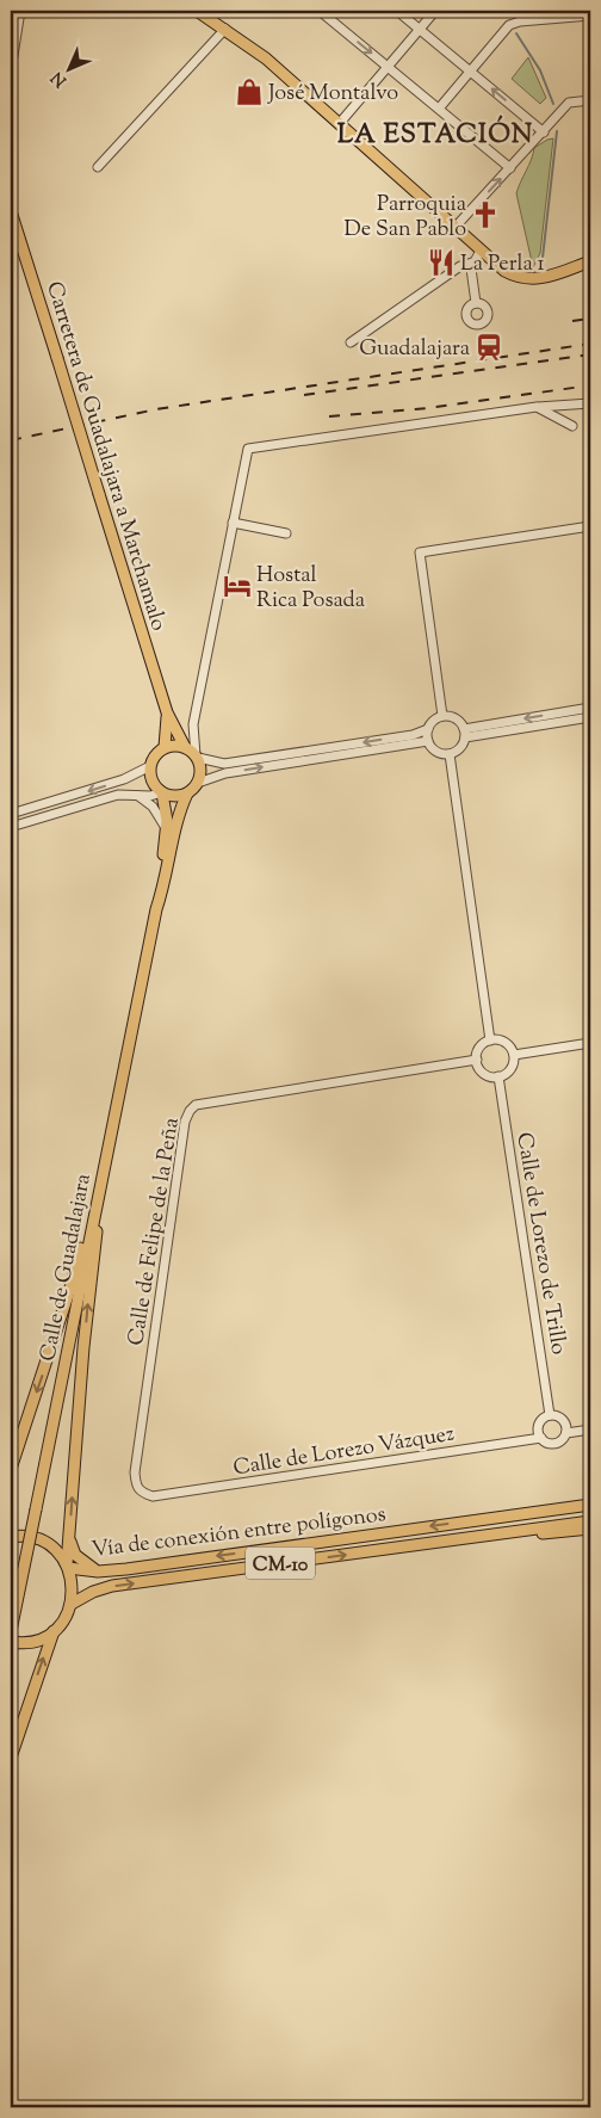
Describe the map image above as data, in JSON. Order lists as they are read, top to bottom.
{
  "streets": {
    "main road": [
      "Carretera de Guadalajara a Marchamalo",
      "Calle de Guadalajara",
      "Vía de conexión entre polígonos",
      "CM-10"
    ],
    "street": ["Calle de Felipe de la Peña", "Calle de Lorezo de Trillo", "Calle de Lorezo Vázquez"]
  },
  "crossings": [
    ["Carretera de Guadalajara a Marchamalo", "Calle de Guadalajara"],
    ["Calle de Felipe de la Peña", "Calle de Lorezo de Trillo"],
    ["Calle de Felipe de la Peña", "Calle de Lorezo Vázquez"],
    ["Calle de Lorezo de Trillo", "Calle de Lorezo Vázquez"],
    ["Vía de conexión entre polígonos", "CM-10"]
  ],
  "districts": ["LA ESTACIÓN"],
  "places": {
    "shop": ["José Montalvo"],
    "church": ["Parroquia De San Pablo"],
    "restaurant": ["La Perla 1"],
    "station": ["Guadalajara"],
    "hotel": ["Hostal Rica Posada"]
  },
  "north": "bottom left"
}
